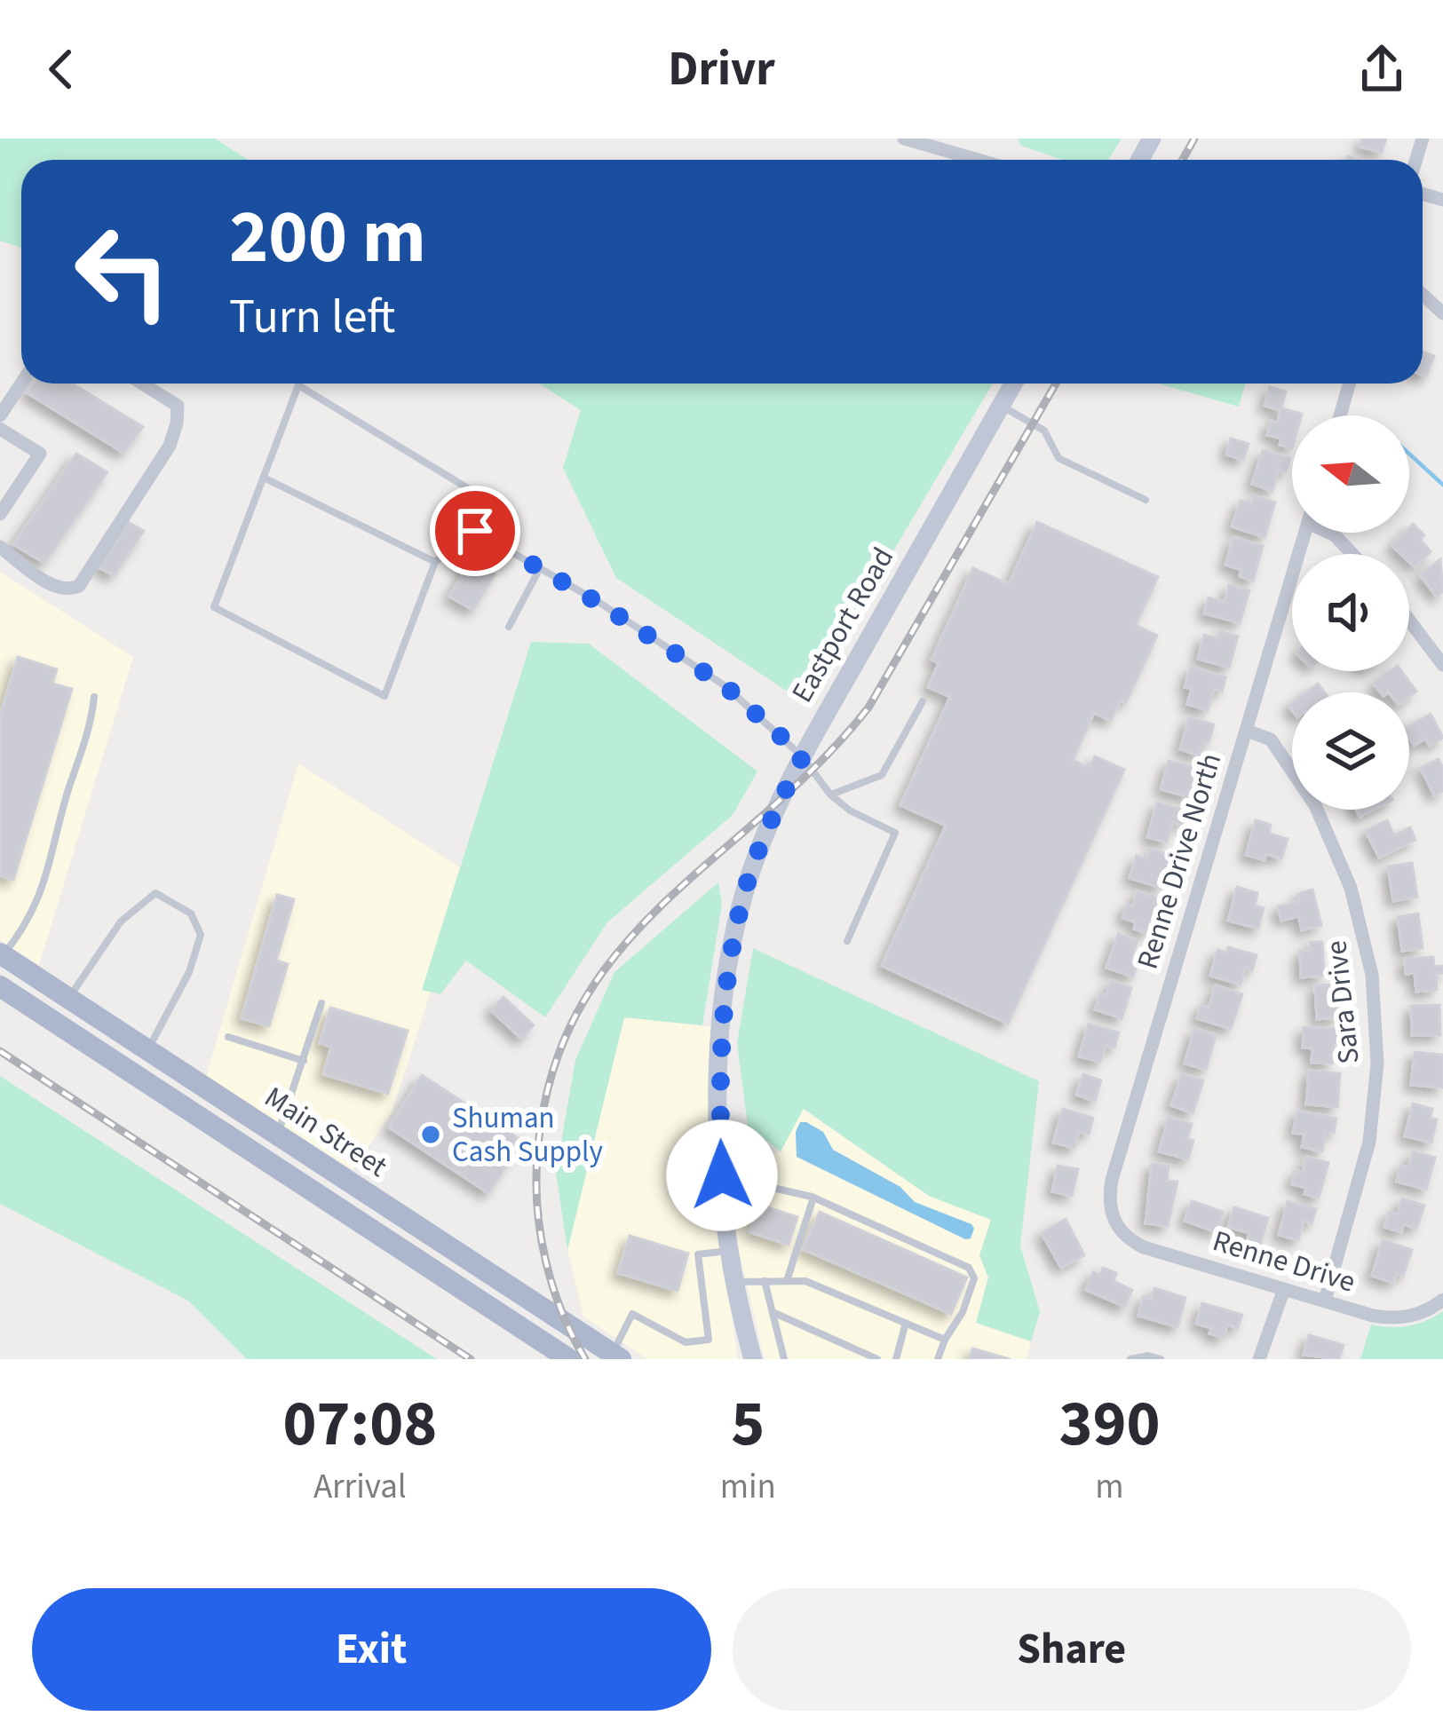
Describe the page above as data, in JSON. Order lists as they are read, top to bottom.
{
  "streets": {
    "main road": ["Main Street"],
    "street": [
      "Eastport Road",
      "Renne Drive North",
      "Sara Drive",
      "Renne Drive"
    ]
  },
  "crossings": [
    ["Renne Drive North", "Sara Drive"],
    ["Renne Drive North", "Renne Drive"],
    ["Sara Drive", "Renne Drive"]
  ],
  "places": ["Shuman Cash Supply"],
  "north": "left",
  "page": {
    "header": "Drivr",
    "turn": ["200 m", "Turn left"],
    "eta": [
      "07:08",
      "Arrival",
      "5",
      "min",
      "390",
      "m"
    ],
    "buttons": ["Exit", "Share"]
  }
}
